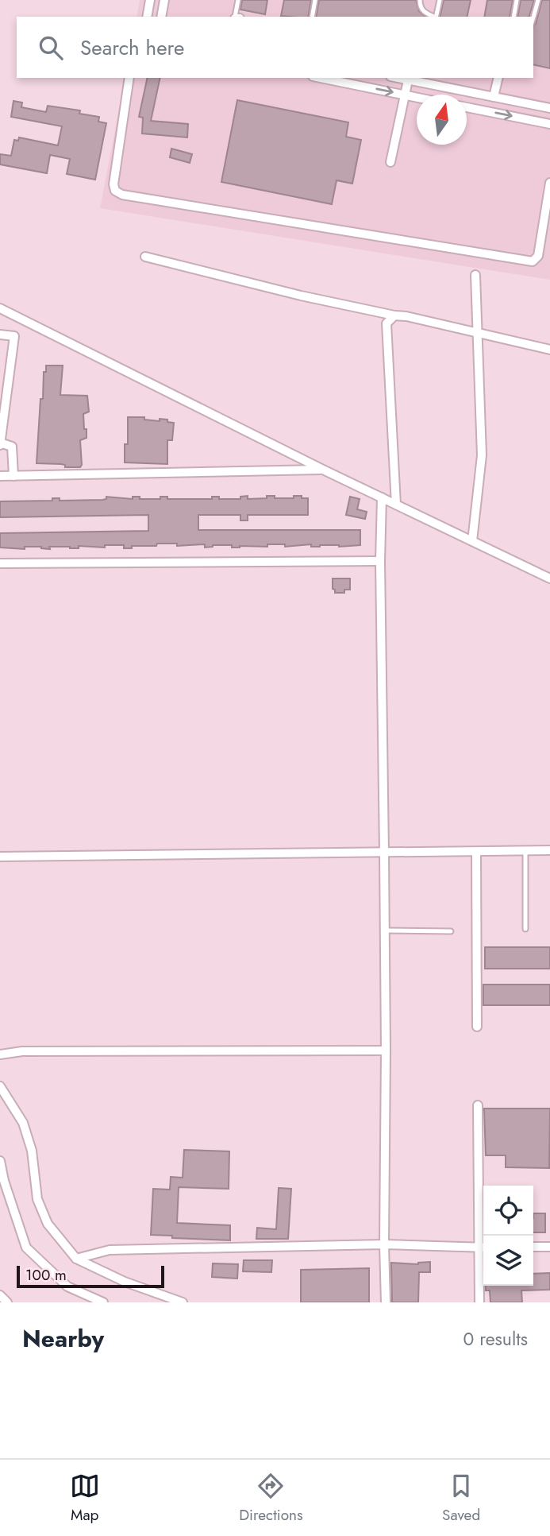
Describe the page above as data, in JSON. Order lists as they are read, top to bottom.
{
  "scale_bar": "100 m",
  "north": "top",
  "page": {
    "search": "Search here",
    "scale": "100 m",
    "heading": ["Nearby", "0 results"],
    "nav": ["Map", "Directions", "Saved"]
  }
}
